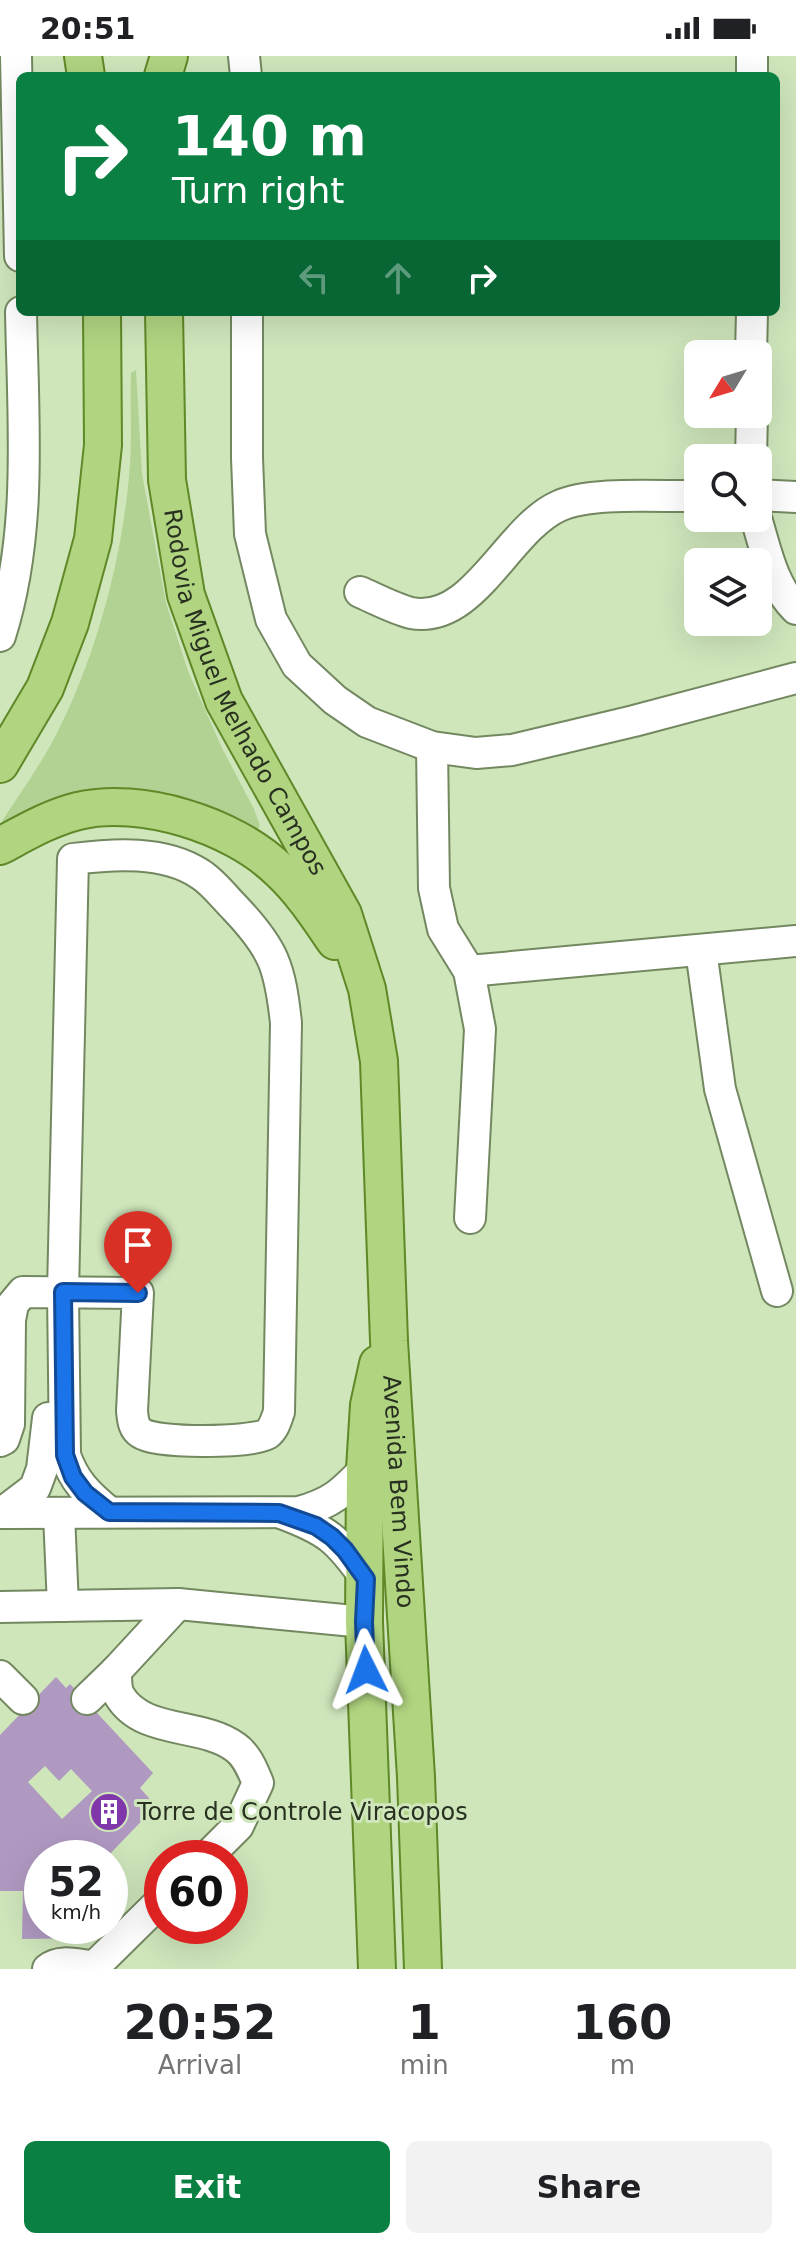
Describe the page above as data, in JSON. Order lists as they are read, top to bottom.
{
  "streets": {
    "main road": ["Rodovia Miguel Melhado Campos", "Avenida Bem Vindo"]
  },
  "crossings": [
    ["Rodovia Miguel Melhado Campos", "Avenida Bem Vindo"]
  ],
  "places": {
    "building": ["Torre de Controle Viracopos"]
  },
  "north": "bottom left",
  "page": {
    "status": "20:51",
    "turn": ["140 m", "Turn right"],
    "speed": "52 km/h",
    "limit": "60",
    "eta": [
      "20:52",
      "Arrival",
      "1",
      "min",
      "160",
      "m"
    ],
    "buttons": ["Exit", "Share"]
  }
}
